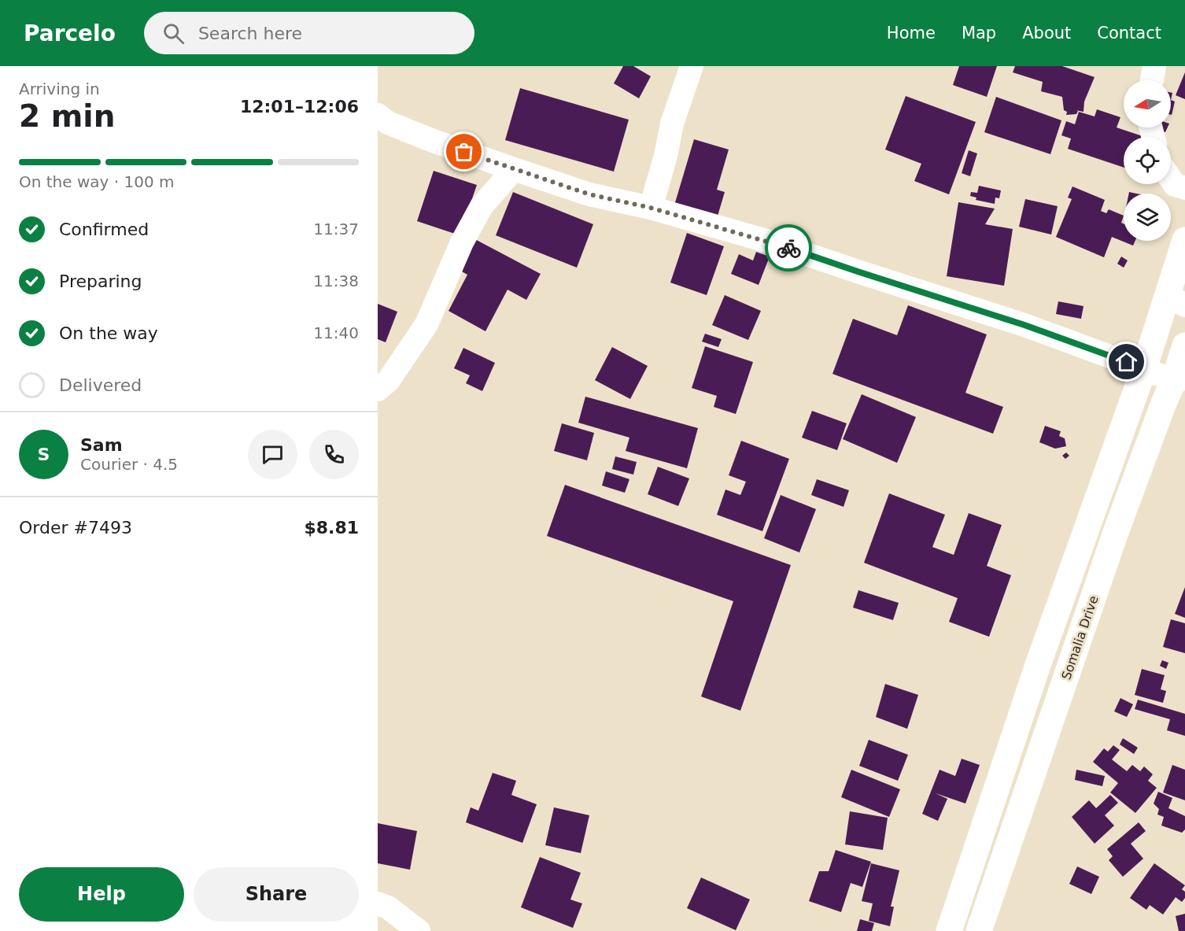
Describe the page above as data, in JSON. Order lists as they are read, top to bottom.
{
  "streets": {
    "main road": ["Somalia Drive"]
  },
  "north": "left",
  "page": {
    "header": "Parcelo",
    "search": "Search here",
    "nav": [
      "Home",
      "Map",
      "About",
      "Contact"
    ],
    "heading": ["2 min", "Arriving in", "12:01–12:06"],
    "panel": [
      "Sam",
      "Courier · 4.5",
      "Order #7493",
      "$8.81"
    ],
    "bar": "On the way · 100 m",
    "list": [
      ["Confirmed", "11:37"],
      ["Preparing", "11:38"],
      ["On the way", "11:40"],
      "Delivered"
    ],
    "round": "S",
    "buttons": ["Help", "Share"]
  }
}
